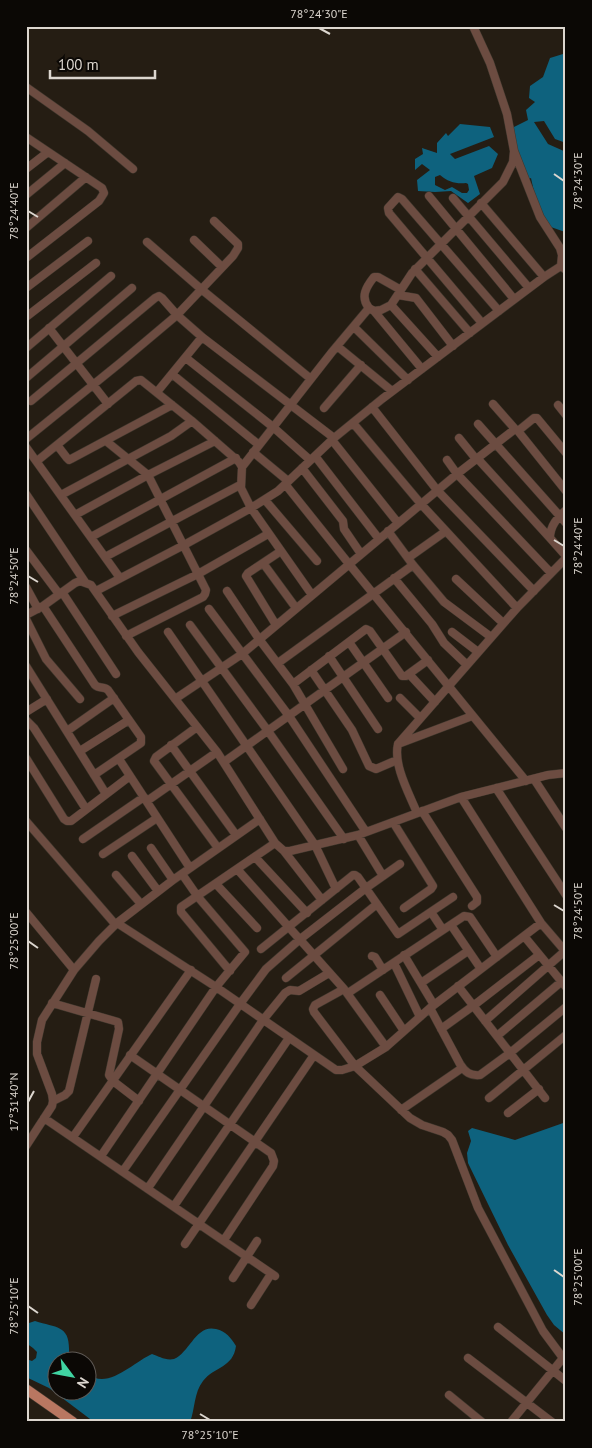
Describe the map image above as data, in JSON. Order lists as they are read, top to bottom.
{
  "scale_bar": "100 m",
  "north": "bottom right",
  "coordinates": [
    "78°24'30\"E",
    "78°24'40\"E",
    "78°24'50\"E",
    "78°25'00\"E",
    "17°31'40\"N",
    "78°25'10\"E"
  ]
}
